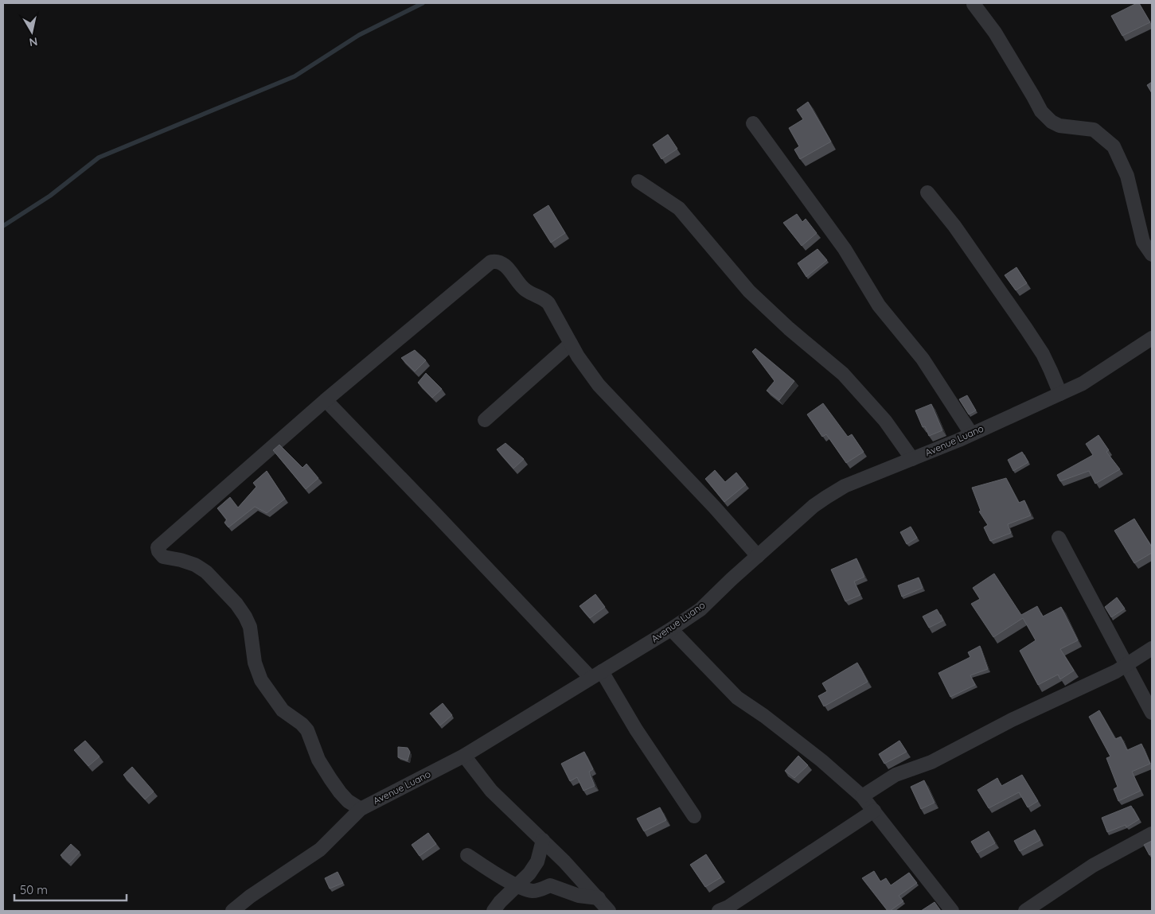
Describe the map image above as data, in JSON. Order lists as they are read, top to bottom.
{
  "streets": {
    "street": ["Avenue Luano"]
  },
  "scale_bar": "50 m",
  "north": "bottom"
}
